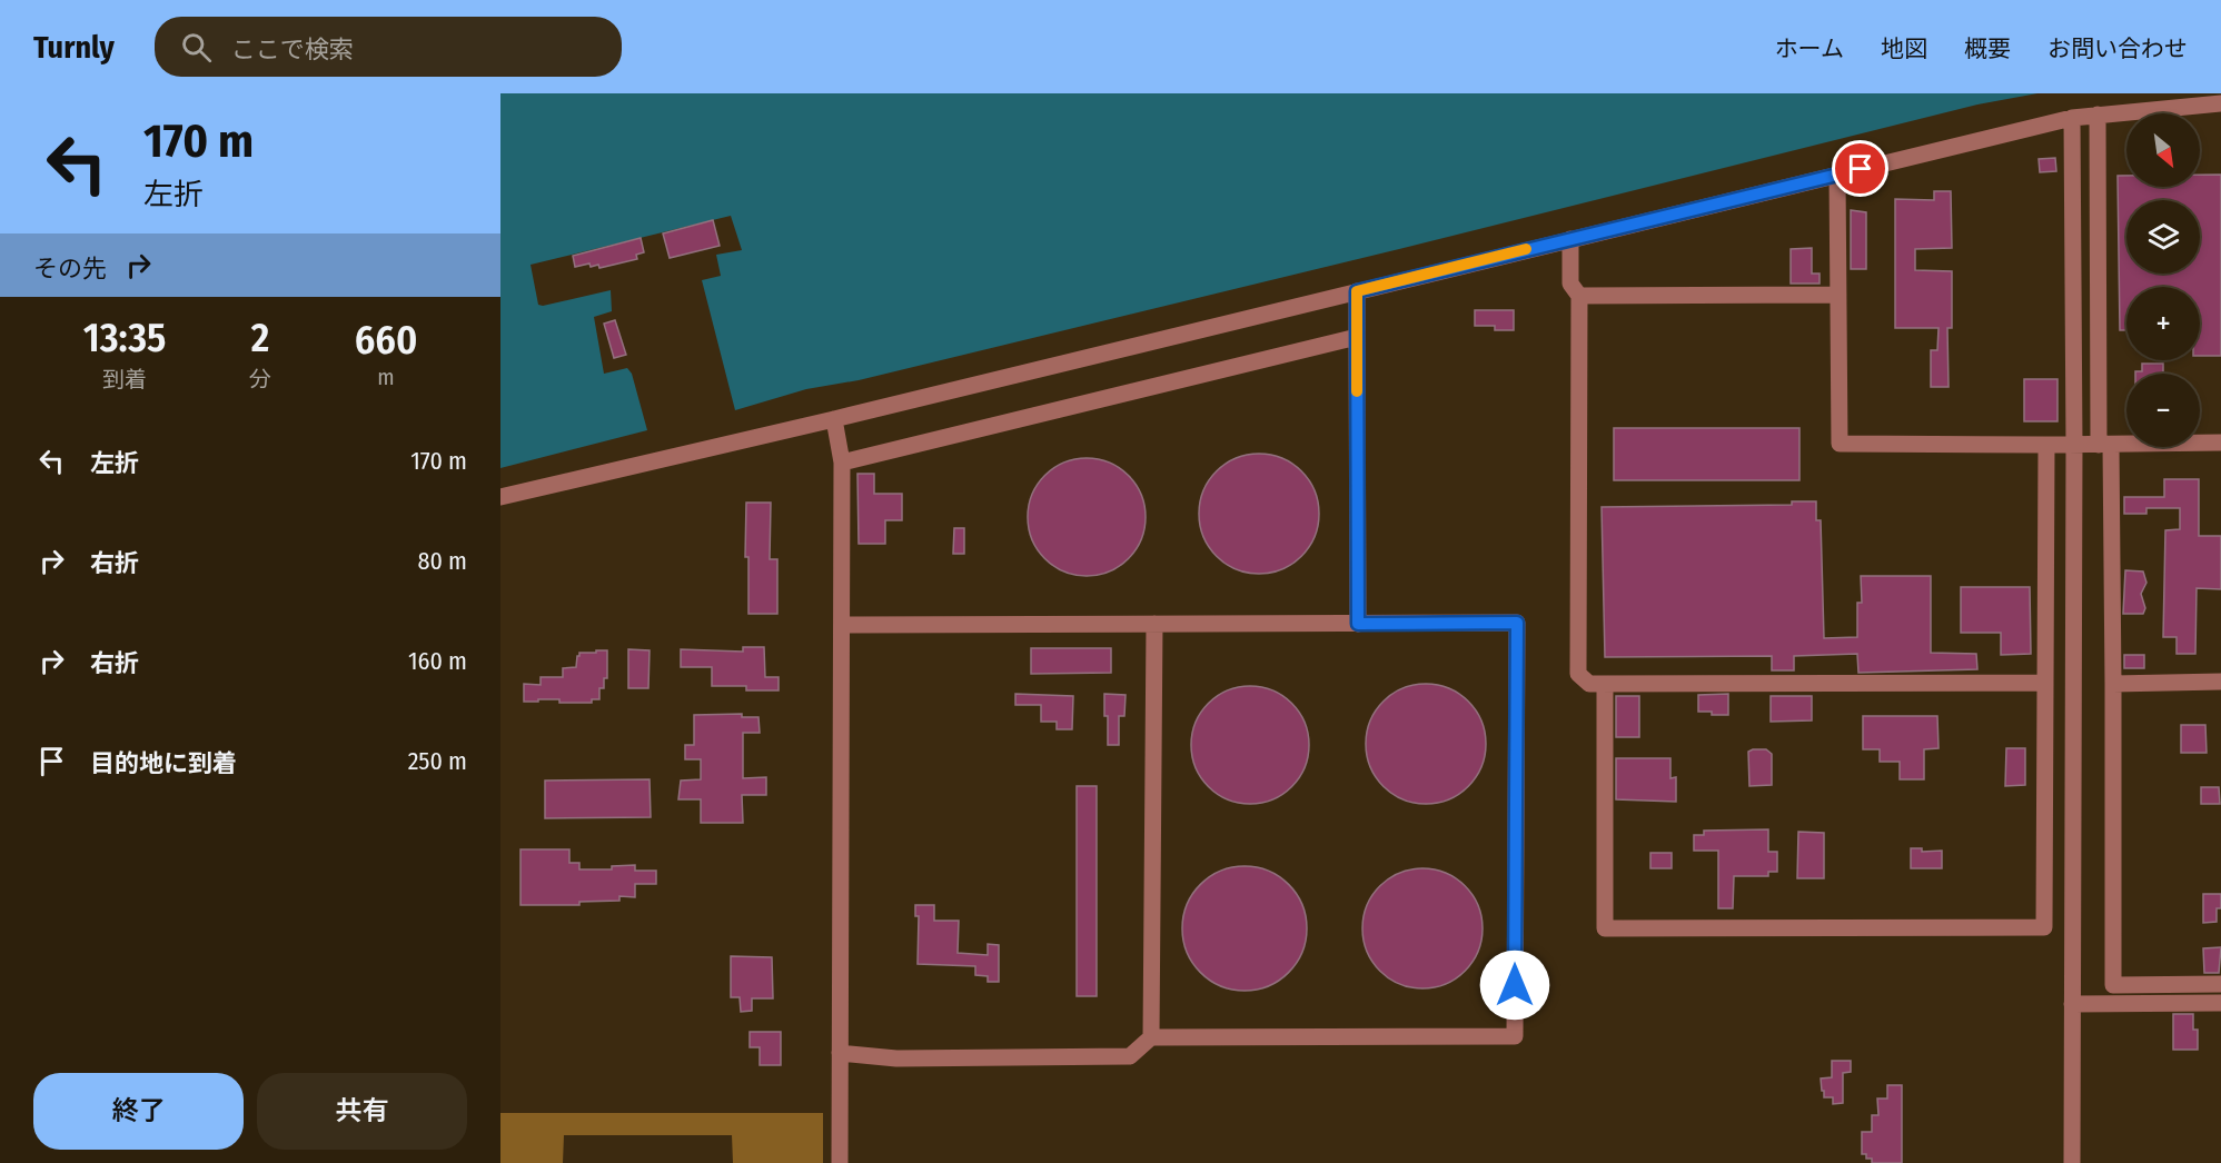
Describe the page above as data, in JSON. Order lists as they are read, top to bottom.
{
  "north": "bottom right",
  "page": {
    "header": "Turnly",
    "search": "ここで検索",
    "nav": [
      "ホーム",
      "地図",
      "概要",
      "お問い合わせ"
    ],
    "turn": ["170 m", "左折"],
    "map_buttons": ["+", "−"],
    "then": "その先",
    "eta": [
      "13:35",
      "到着",
      "2",
      "分",
      "660",
      "m"
    ],
    "list": [
      {
        "name": "左折",
        "value": "170 m"
      },
      {
        "name": "右折",
        "value": "80 m"
      },
      {
        "name": "右折",
        "value": "160 m"
      },
      {
        "name": "目的地に到着",
        "value": "250 m"
      }
    ],
    "buttons": ["終了", "共有"]
  }
}
